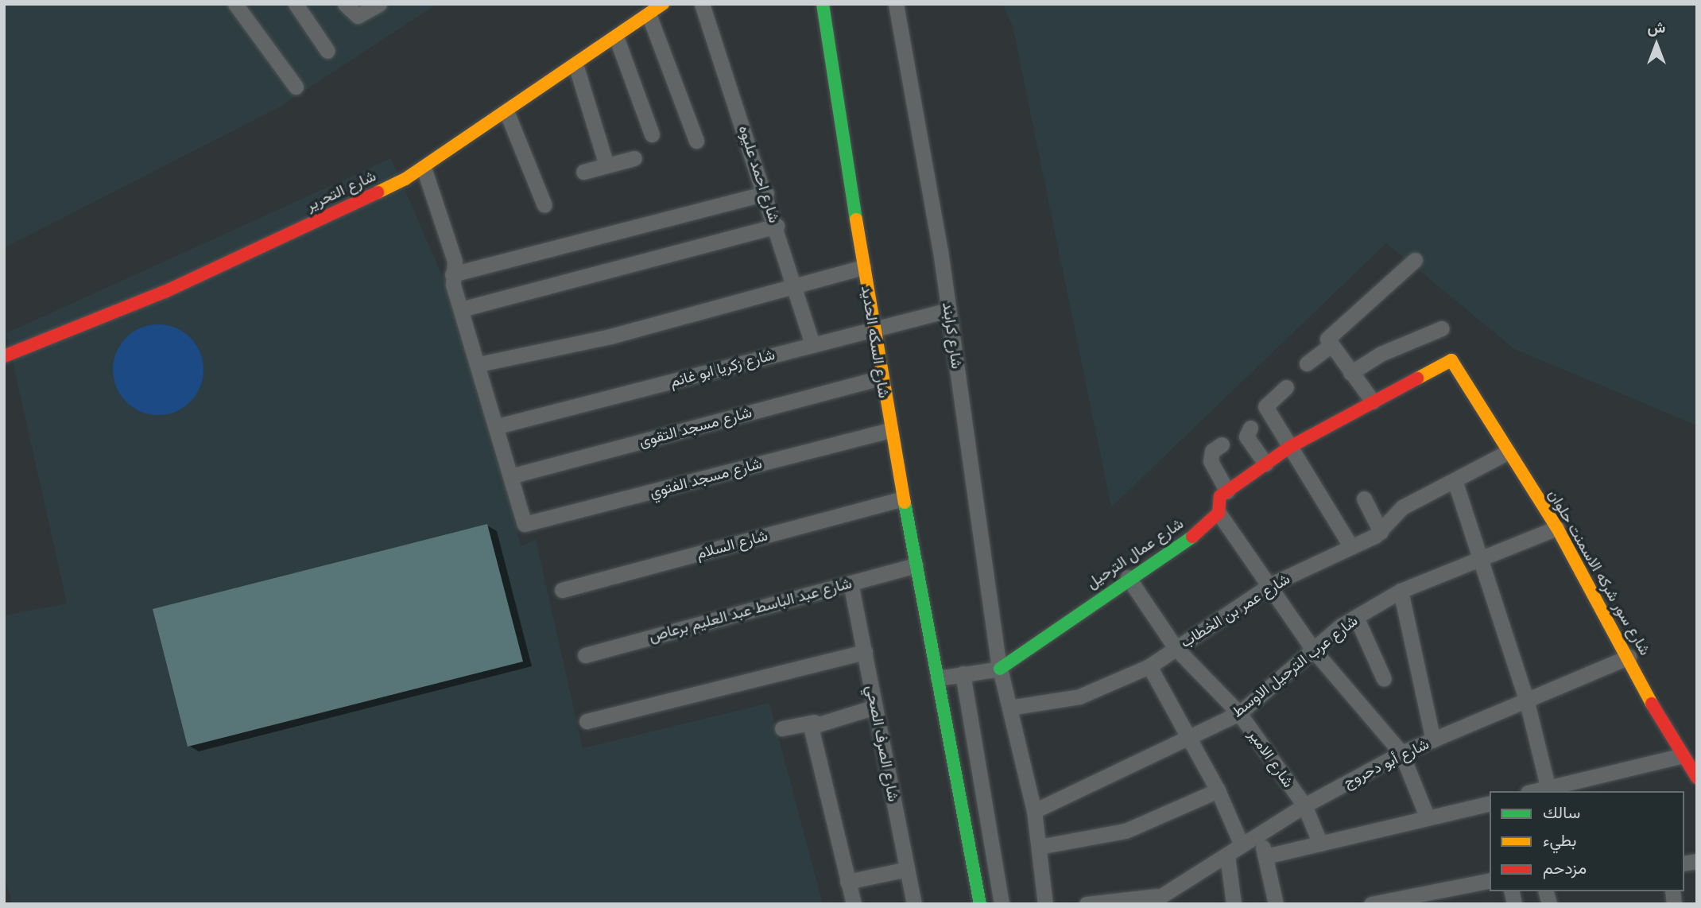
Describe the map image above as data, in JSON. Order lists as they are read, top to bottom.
{
  "streets": {
    "street": [
      "شارع احمد عليوه",
      "شارع التحرير",
      "شارع كرابند",
      "شارع السكه الحديد",
      "شارع زكريا ابو غانم",
      "شارع مسجد التقوى",
      "شارع مسجد الفتوي",
      "شارع السلام",
      "شارع عمال الترحيل",
      "شارع سور شركه الاسمنت حلوان",
      "شارع عبد الباسط عبد العليم برعاص",
      "شارع عمر بن الخطاب",
      "شارع عرب الترحيل الاوسط",
      "شارع الصرف الصحي",
      "شارع الامير",
      "شارع أبو دحروج"
    ]
  },
  "crossings": [
    ["شارع احمد عليوه", "شارع زكريا ابو غانم"],
    ["شارع كرابند", "شارع زكريا ابو غانم"],
    ["شارع كرابند", "شارع عمال الترحيل"],
    ["شارع السكه الحديد", "شارع زكريا ابو غانم"],
    ["شارع السكه الحديد", "شارع مسجد التقوى"],
    ["شارع السكه الحديد", "شارع مسجد الفتوي"],
    ["شارع السكه الحديد", "شارع السلام"],
    ["شارع السكه الحديد", "شارع عبد الباسط عبد العليم برعاص"],
    ["شارع مسجد التقوى", "شارع مسجد الفتوي"],
    ["شارع عمال الترحيل", "شارع سور شركه الاسمنت حلوان"],
    ["شارع عمال الترحيل", "شارع الامير"],
    ["شارع سور شركه الاسمنت حلوان", "شارع عمر بن الخطاب"],
    ["شارع سور شركه الاسمنت حلوان", "شارع عرب الترحيل الاوسط"],
    ["شارع سور شركه الاسمنت حلوان", "شارع أبو دحروج"],
    ["شارع عبد الباسط عبد العليم برعاص", "شارع الصرف الصحي"],
    ["شارع عمر بن الخطاب", "شارع الامير"],
    ["شارع عرب الترحيل الاوسط", "شارع الامير"],
    ["شارع الامير", "شارع أبو دحروج"]
  ],
  "legend": ["سالك", "بطيء", "مزدحم"],
  "north": "top"
}
